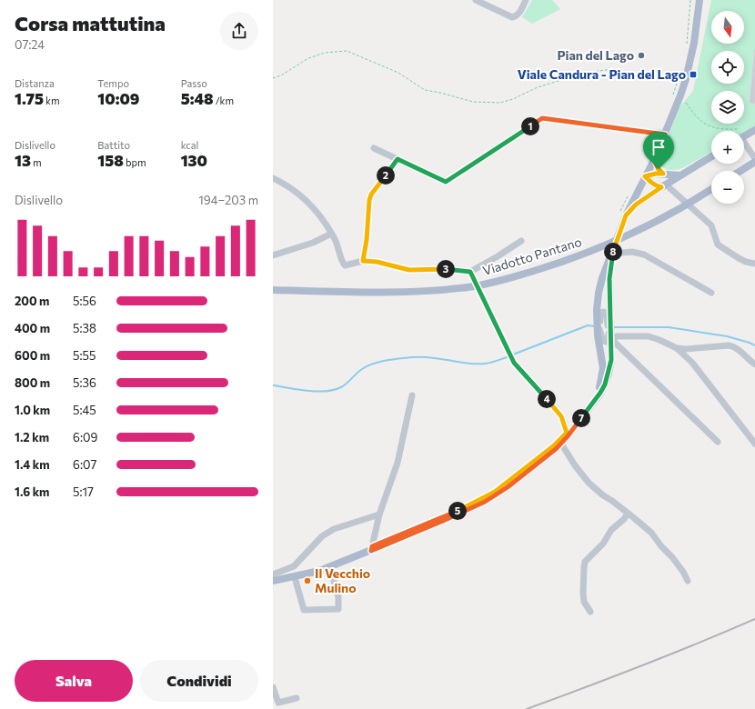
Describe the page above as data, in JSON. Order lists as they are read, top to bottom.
{
  "streets": {
    "main road": ["Viadotto Pantano"]
  },
  "places": {
    "other": ["Pian del Lago", "Il Vecchio Mulino"],
    "transit": ["Viale Candura - Pian del Lago"]
  },
  "north": "bottom",
  "page": {
    "heading": ["Corsa mattutina", "07:24"],
    "map_buttons": ["+", "−"],
    "stats": [
      ["Distanza", "1.75 km"],
      ["Tempo", "10:09"],
      ["Passo", "5:48 /km"],
      ["Dislivello", "13 m"],
      ["Battito", "158 bpm"],
      ["kcal", "130"]
    ],
    "pins": [
      "1",
      "2",
      "8",
      "3",
      "4",
      "7",
      "5"
    ],
    "chart": ["Dislivello", "194–203 m"],
    "list": [
      {
        "name": "200 m",
        "note": "5:56"
      },
      {
        "name": "400 m",
        "note": "5:38"
      },
      {
        "name": "600 m",
        "note": "5:55"
      },
      {
        "name": "800 m",
        "note": "5:36"
      },
      {
        "name": "1.0 km",
        "note": "5:45"
      },
      {
        "name": "1.2 km",
        "note": "6:09"
      },
      {
        "name": "1.4 km",
        "note": "6:07"
      },
      {
        "name": "1.6 km",
        "note": "5:17"
      }
    ],
    "buttons": ["Salva", "Condividi"]
  }
}
